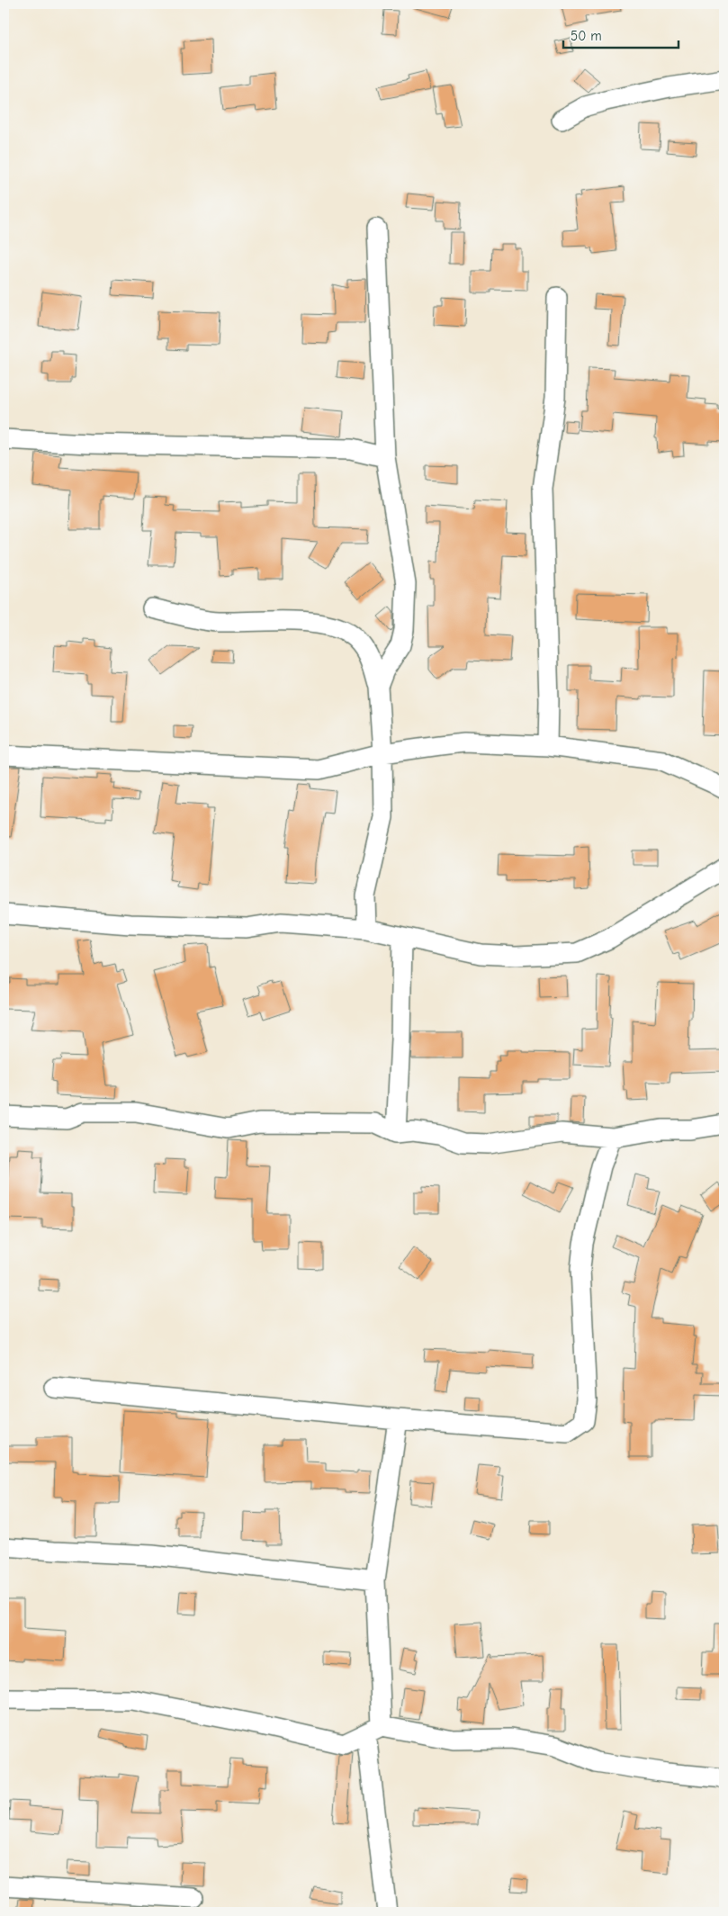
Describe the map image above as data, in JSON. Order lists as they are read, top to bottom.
{
  "scale_bar": "50 m"
}
